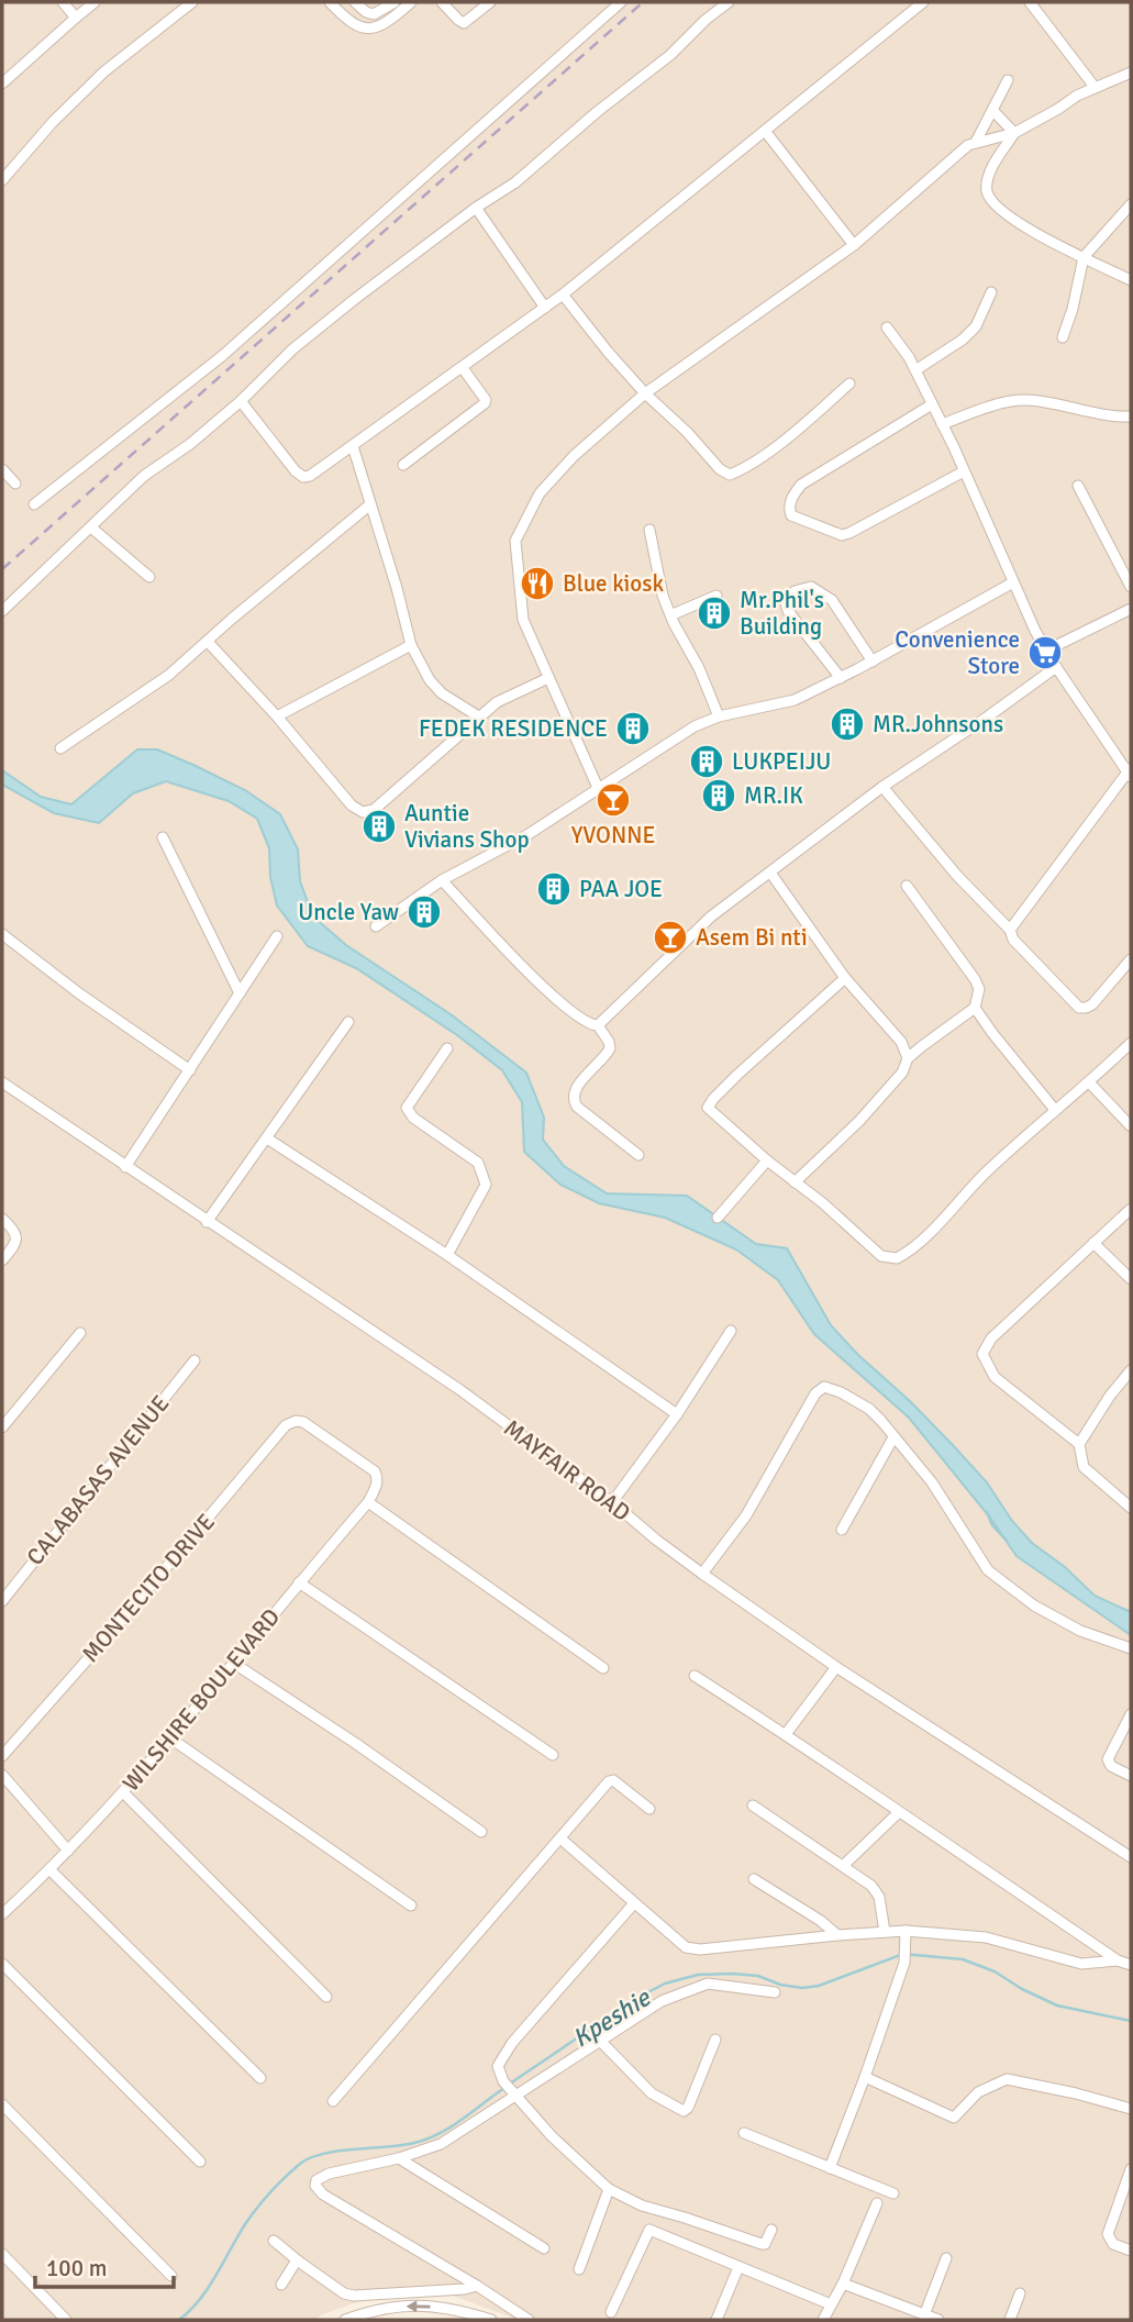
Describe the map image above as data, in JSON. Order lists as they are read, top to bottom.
{
  "streets": {
    "street": [
      "MAYFAIR ROAD",
      "CALABASAS AVENUE",
      "MONTECITO DRIVE",
      "WILSHIRE BOULEVARD"
    ]
  },
  "crossings": [
    ["MONTECITO DRIVE", "WILSHIRE BOULEVARD"]
  ],
  "water": ["Kpeshie"],
  "places": {
    "restaurant": ["Blue kiosk"],
    "building": [
      "Mr.Phil's Building",
      "MR.Johnsons",
      "FEDEK RESIDENCE",
      "LUKPEIJU",
      "MR.IK",
      "Auntie Vivians Shop",
      "PAA JOE",
      "Uncle Yaw"
    ],
    "supermarket": ["Convenience Store"],
    "bar": ["YVONNE", "Asem Bi nti"]
  },
  "scale_bar": "100 m"
}
